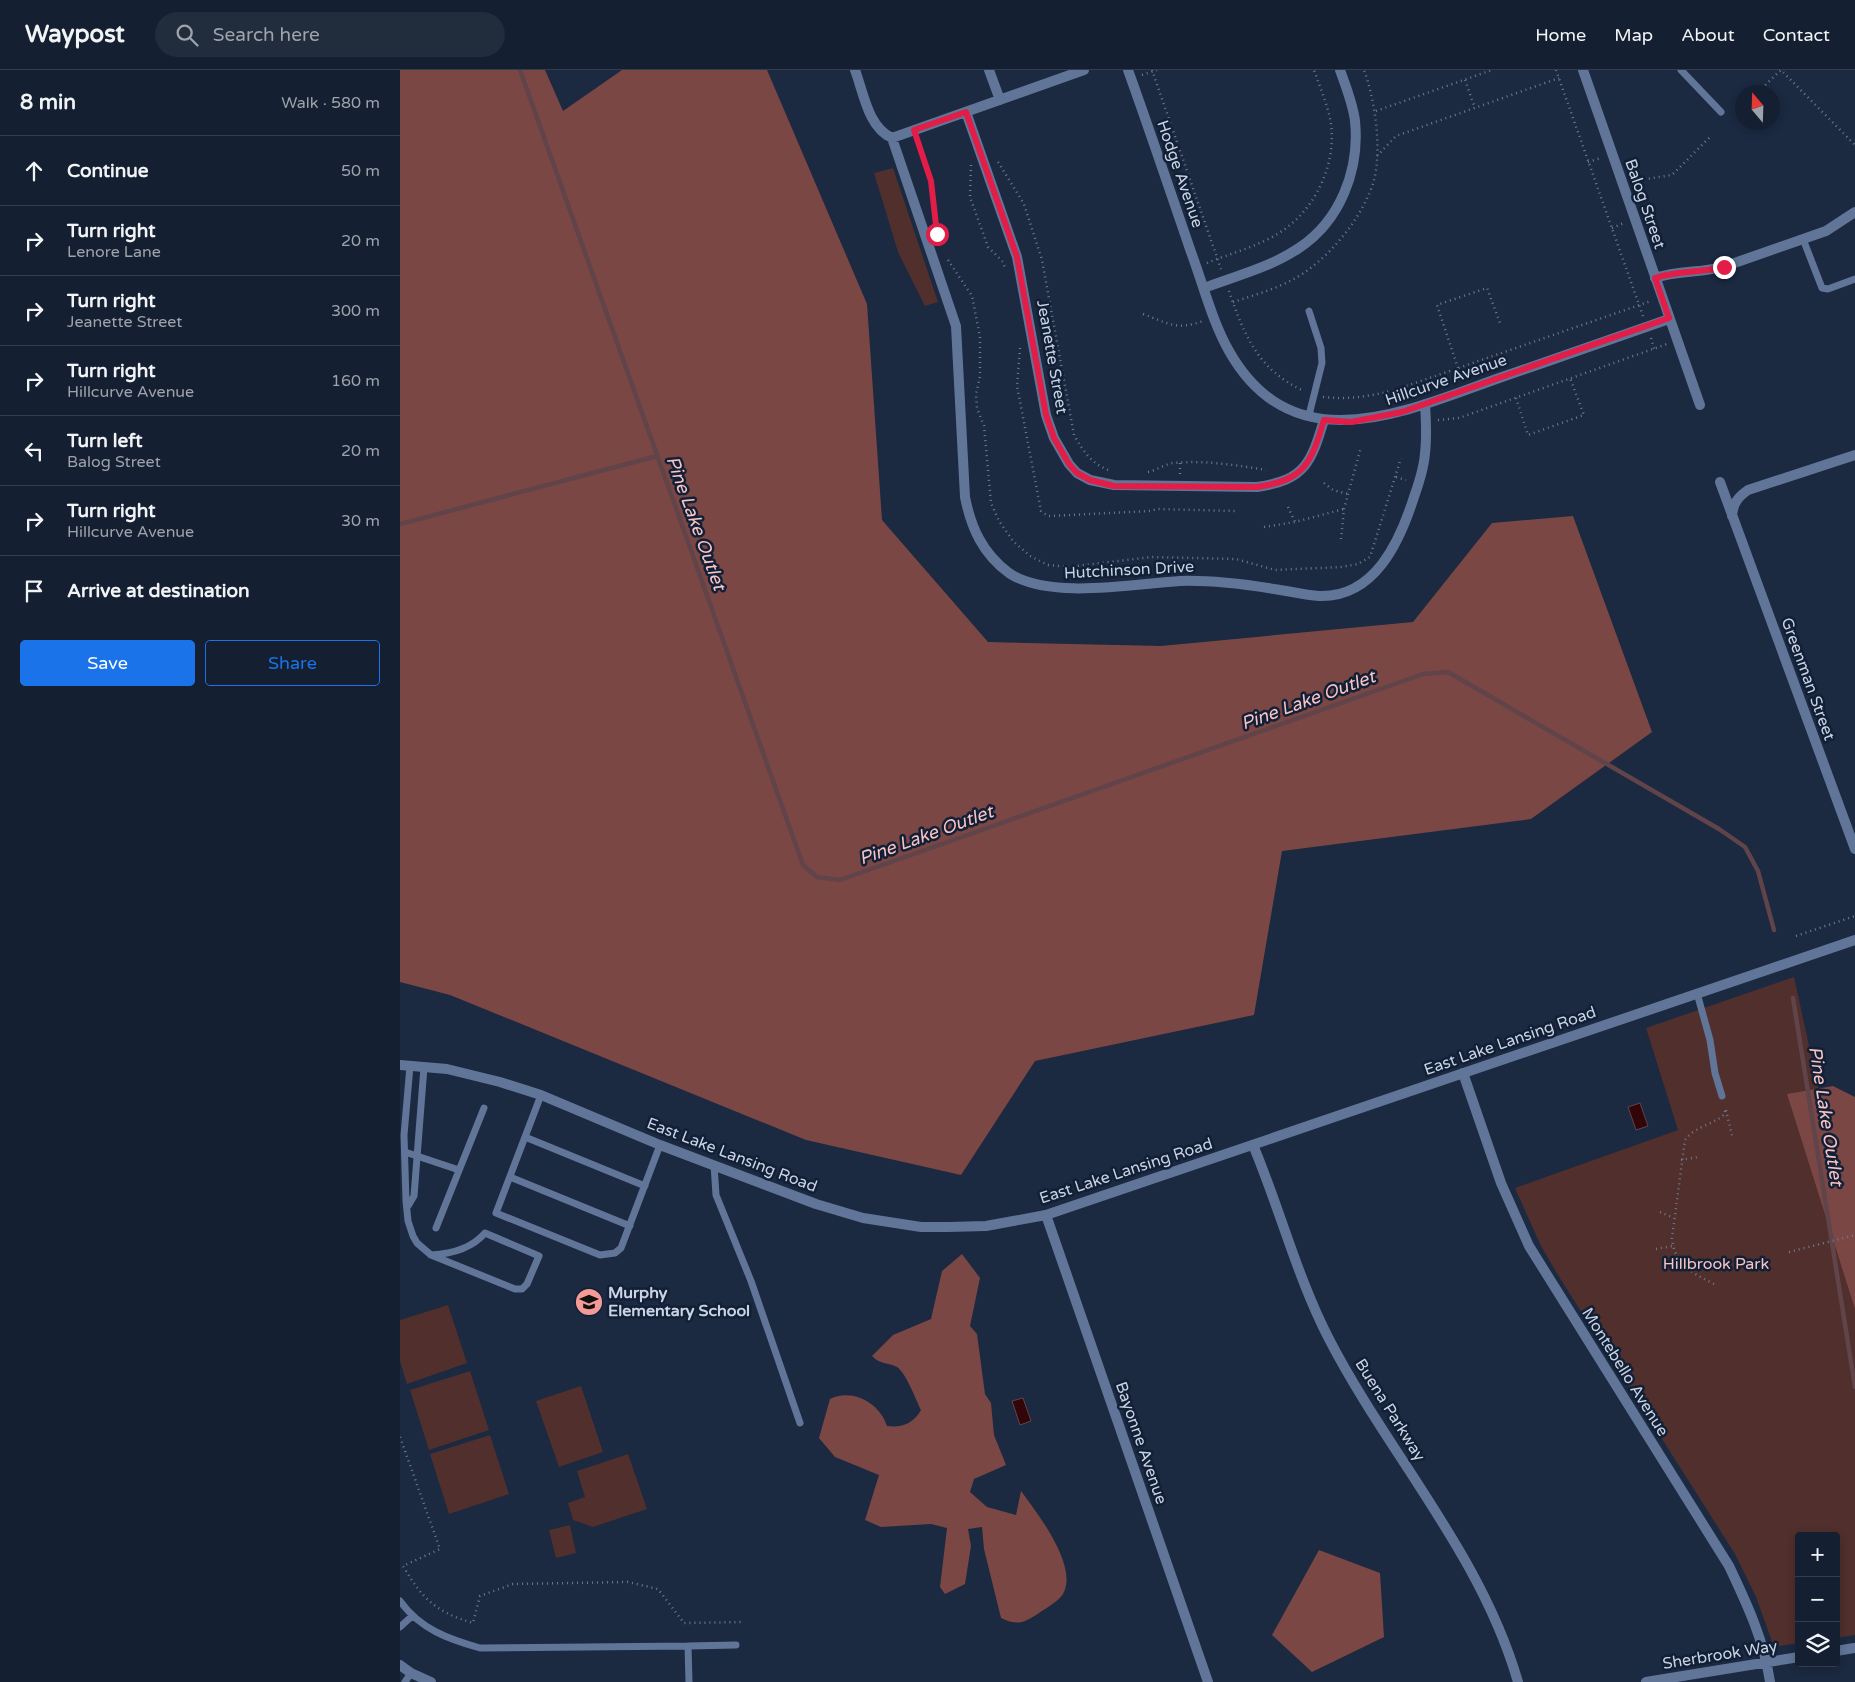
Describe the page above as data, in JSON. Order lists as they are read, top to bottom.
{
  "streets": {
    "street": [
      "Hodge Avenue",
      "Balog Street",
      "Jeanette Street",
      "Hillcurve Avenue",
      "Hutchinson Drive",
      "Greenman Street",
      "East Lake Lansing Road",
      "Montebello Avenue",
      "Buena Parkway",
      "Bayonne Avenue",
      "Sherbrook Way"
    ]
  },
  "crossings": [
    ["Hodge Avenue", "Hillcurve Avenue"],
    ["Balog Street", "Hillcurve Avenue"],
    ["Jeanette Street", "Hillcurve Avenue"],
    ["Hillcurve Avenue", "Hutchinson Drive"],
    ["East Lake Lansing Road", "Montebello Avenue"],
    ["East Lake Lansing Road", "Buena Parkway"],
    ["East Lake Lansing Road", "Bayonne Avenue"],
    ["Montebello Avenue", "Sherbrook Way"]
  ],
  "water": ["Pine Lake Outlet"],
  "parks": ["Hillbrook Park"],
  "places": {
    "school or university": ["Murphy Elementary School"]
  },
  "north": "top",
  "page": {
    "header": "Waypost",
    "search": "Search here",
    "nav": [
      "Home",
      "Map",
      "About",
      "Contact"
    ],
    "heading": ["8 min", "Walk · 580 m"],
    "list": [
      ["Continue", "50 m"],
      ["Turn right", "Lenore Lane", "20 m"],
      ["Turn right", "Jeanette Street", "300 m"],
      ["Turn right", "Hillcurve Avenue", "160 m"],
      ["Turn left", "Balog Street", "20 m"],
      ["Turn right", "Hillcurve Avenue", "30 m"],
      "Arrive at destination"
    ],
    "buttons": ["Save", "Share"],
    "map_buttons": ["+", "−"]
  }
}
